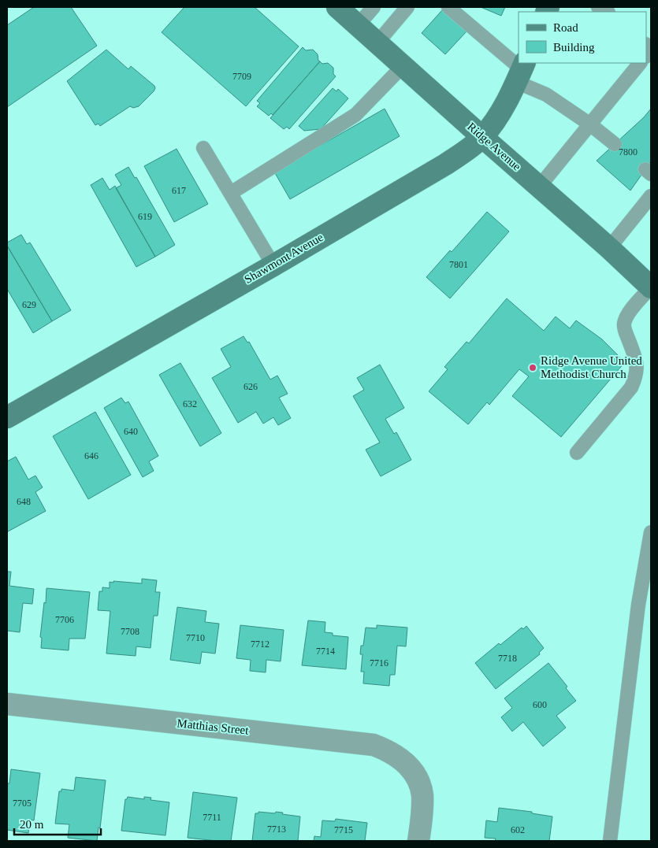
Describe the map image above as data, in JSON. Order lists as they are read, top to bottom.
{
  "streets": {
    "street": ["Ridge Avenue", "Shawmont Avenue", "Matthias Street"]
  },
  "crossings": [
    ["Ridge Avenue", "Shawmont Avenue"]
  ],
  "places": ["Ridge Avenue United Methodist Church"],
  "house_numbers": [
    "7709",
    "7800",
    "617",
    "619",
    "7801",
    "629",
    "626",
    "632",
    "640",
    "646",
    "648",
    "7706",
    "7708",
    "7710",
    "7712",
    "7714",
    "7718",
    "7716",
    "600",
    "7705",
    "7711",
    "7713",
    "7715",
    "602"
  ],
  "legend": ["Road", "Building"],
  "scale_bar": "20 m"
}
